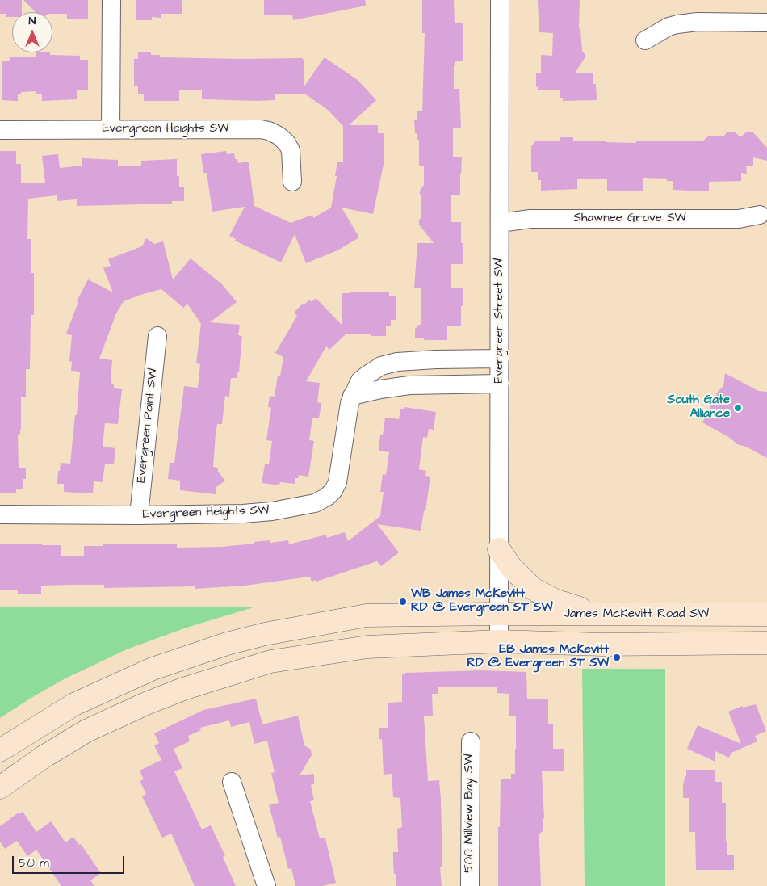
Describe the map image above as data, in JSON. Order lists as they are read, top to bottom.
{
  "streets": {
    "main road": ["James McKevitt Road SW"],
    "street": [
      "Evergreen Heights SW",
      "Shawnee Grove SW",
      "Evergreen Street SW",
      "Evergreen Point SW",
      "500 Millview Bay SW"
    ]
  },
  "crossings": [
    ["Evergreen Heights SW", "Evergreen Street SW"],
    ["Evergreen Heights SW", "Evergreen Point SW"],
    ["Shawnee Grove SW", "Evergreen Street SW"],
    ["Evergreen Street SW", "James McKevitt Road SW"]
  ],
  "places": ["South Gate Alliance", "WB James McKevitt RD @ Evergreen ST SW", "EB James McKevitt RD @ Evergreen ST SW"],
  "scale_bar": "50 m",
  "north": "top"
}
